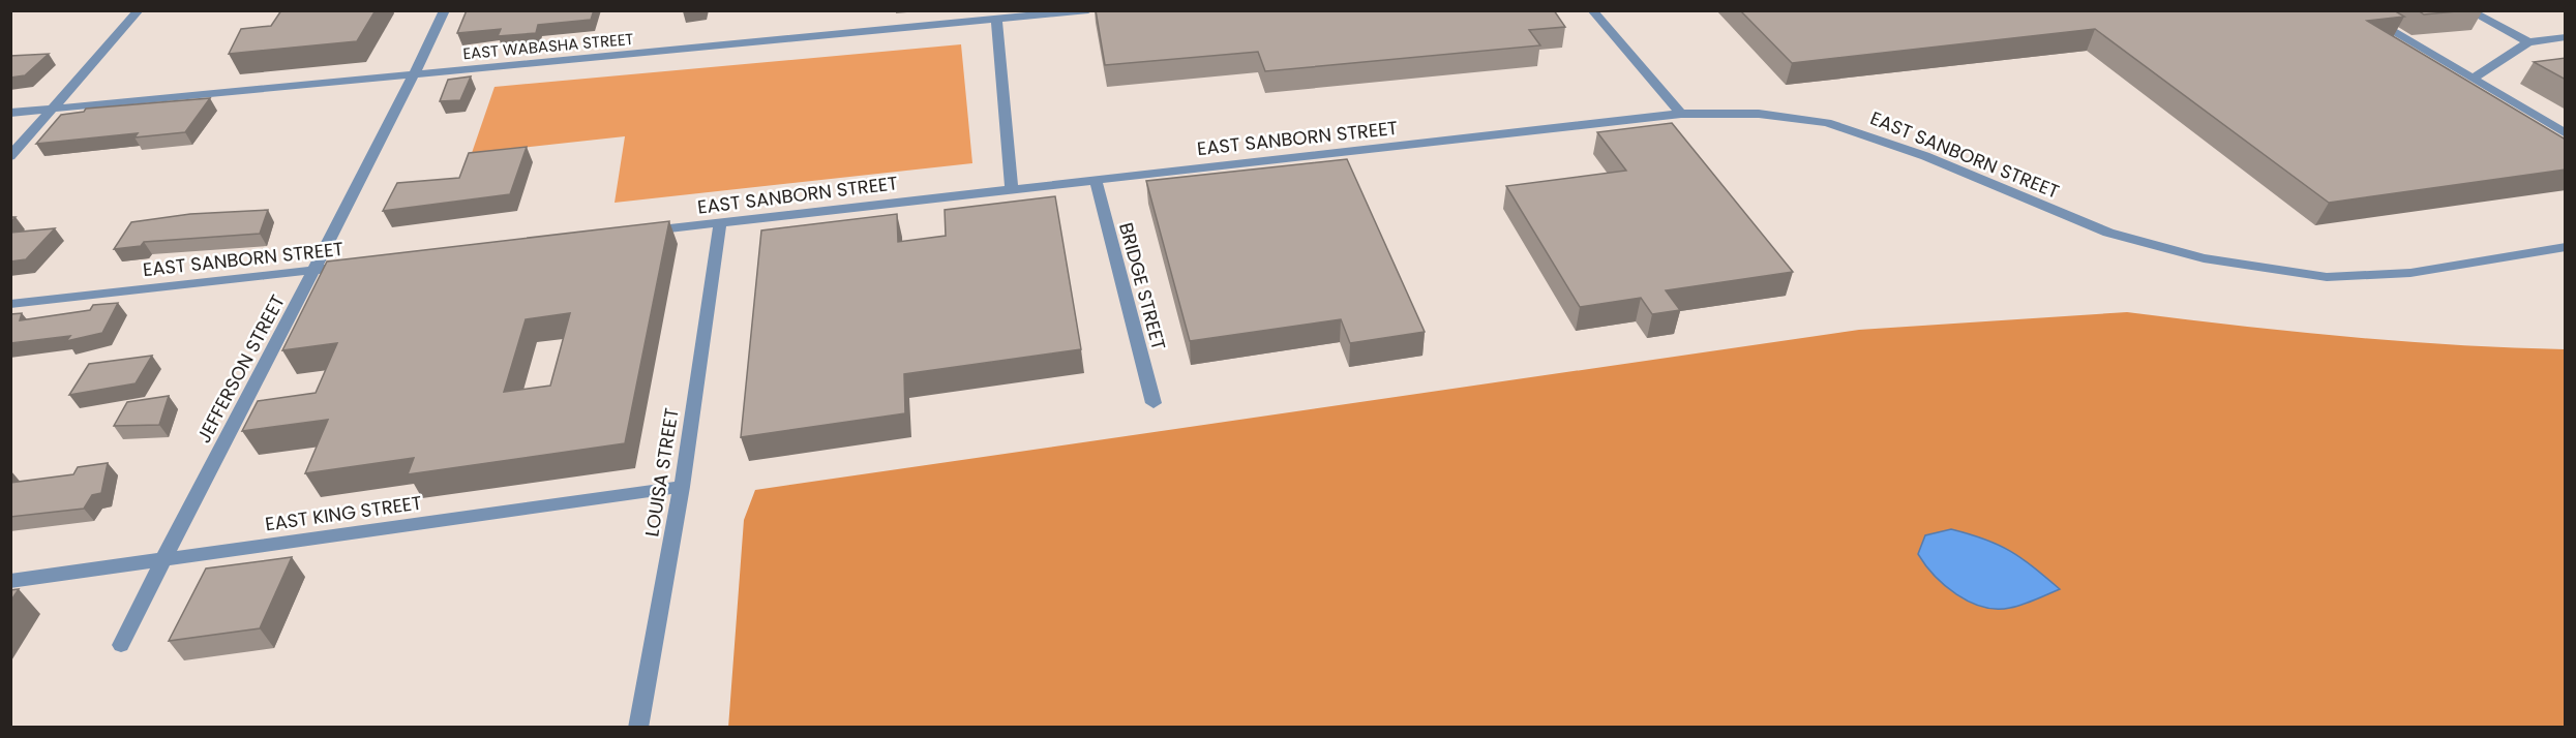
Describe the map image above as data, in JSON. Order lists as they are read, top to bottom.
{
  "streets": {
    "street": [
      "EAST WABASHA STREET",
      "EAST SANBORN STREET",
      "BRIDGE STREET",
      "JEFFERSON STREET",
      "LOUISA STREET",
      "EAST KING STREET"
    ]
  },
  "crossings": [
    ["EAST WABASHA STREET", "JEFFERSON STREET"],
    ["EAST SANBORN STREET", "BRIDGE STREET"],
    ["EAST SANBORN STREET", "JEFFERSON STREET"],
    ["EAST SANBORN STREET", "LOUISA STREET"],
    ["JEFFERSON STREET", "EAST KING STREET"],
    ["LOUISA STREET", "EAST KING STREET"]
  ]
}
